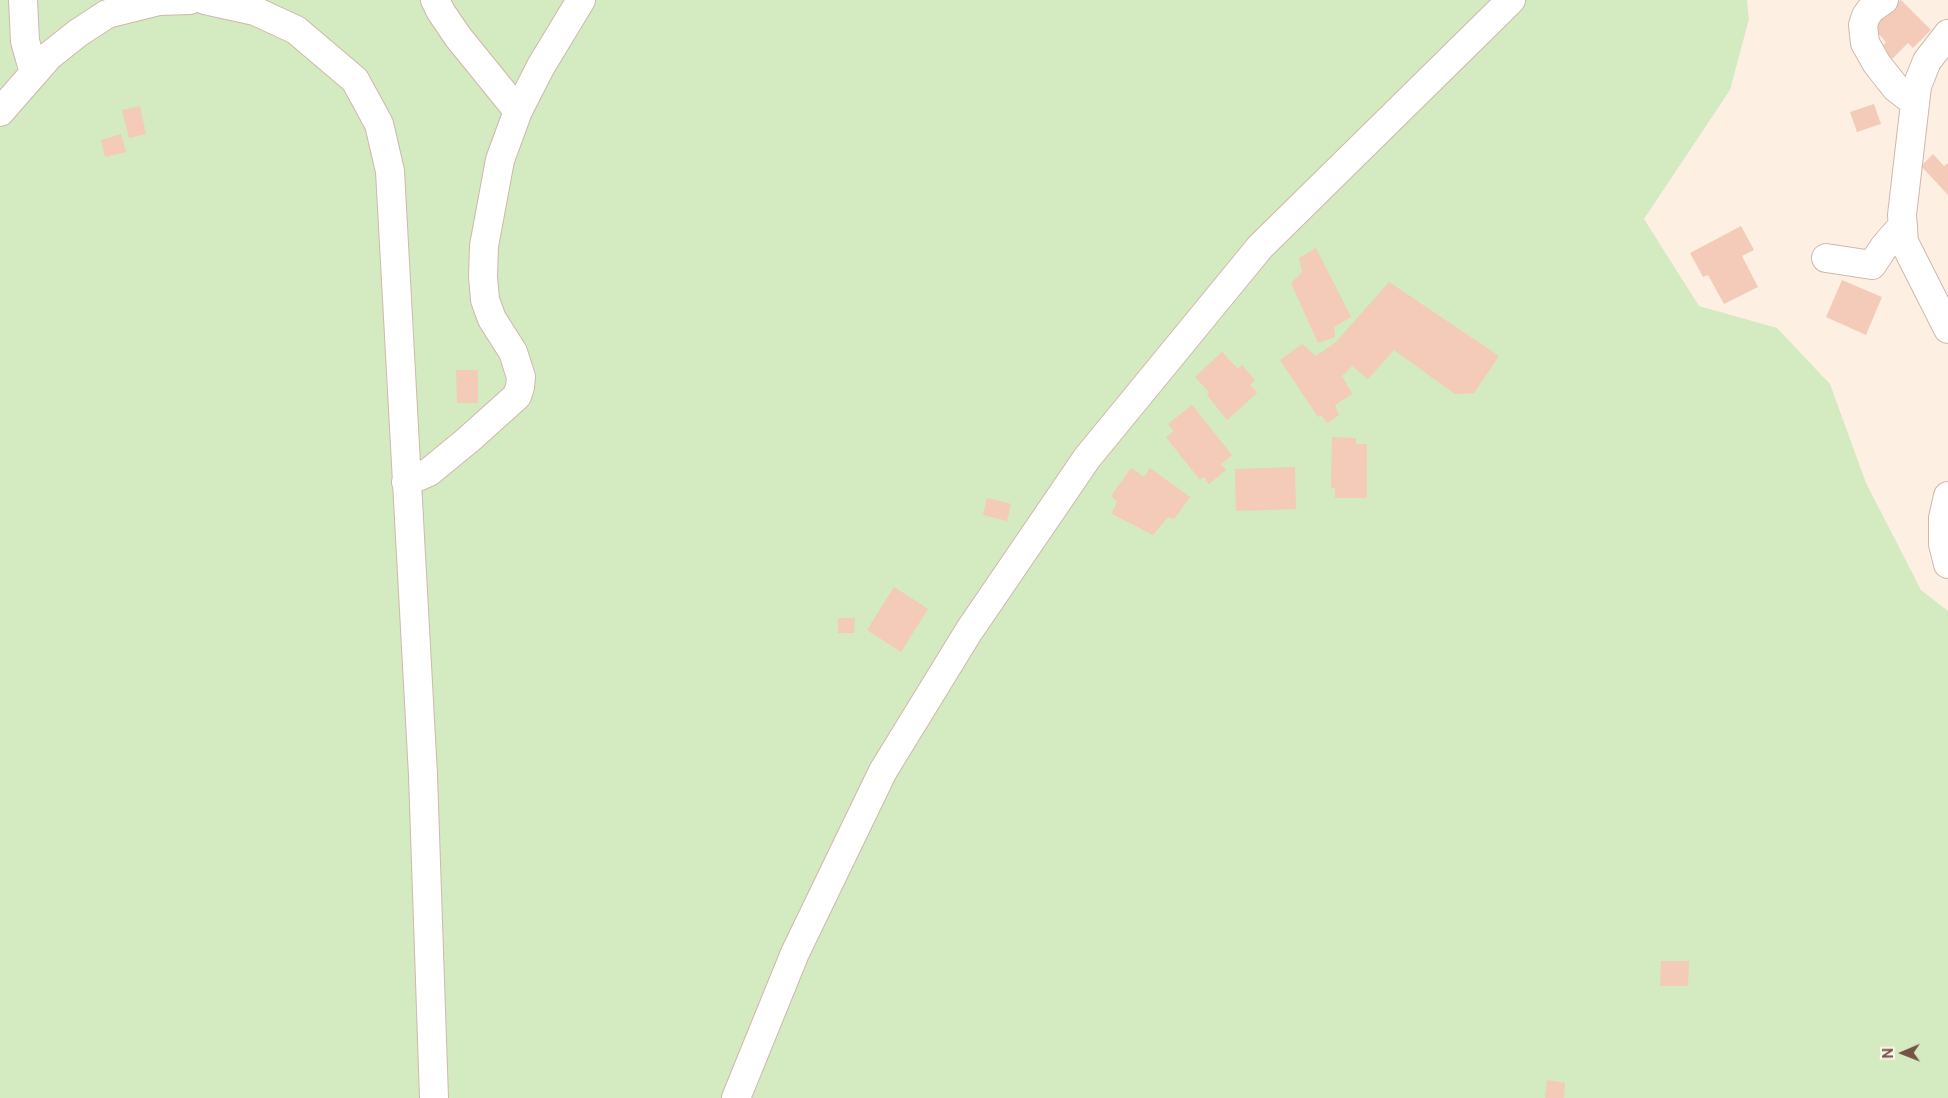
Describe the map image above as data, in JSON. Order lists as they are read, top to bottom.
{
  "north": "left"
}
